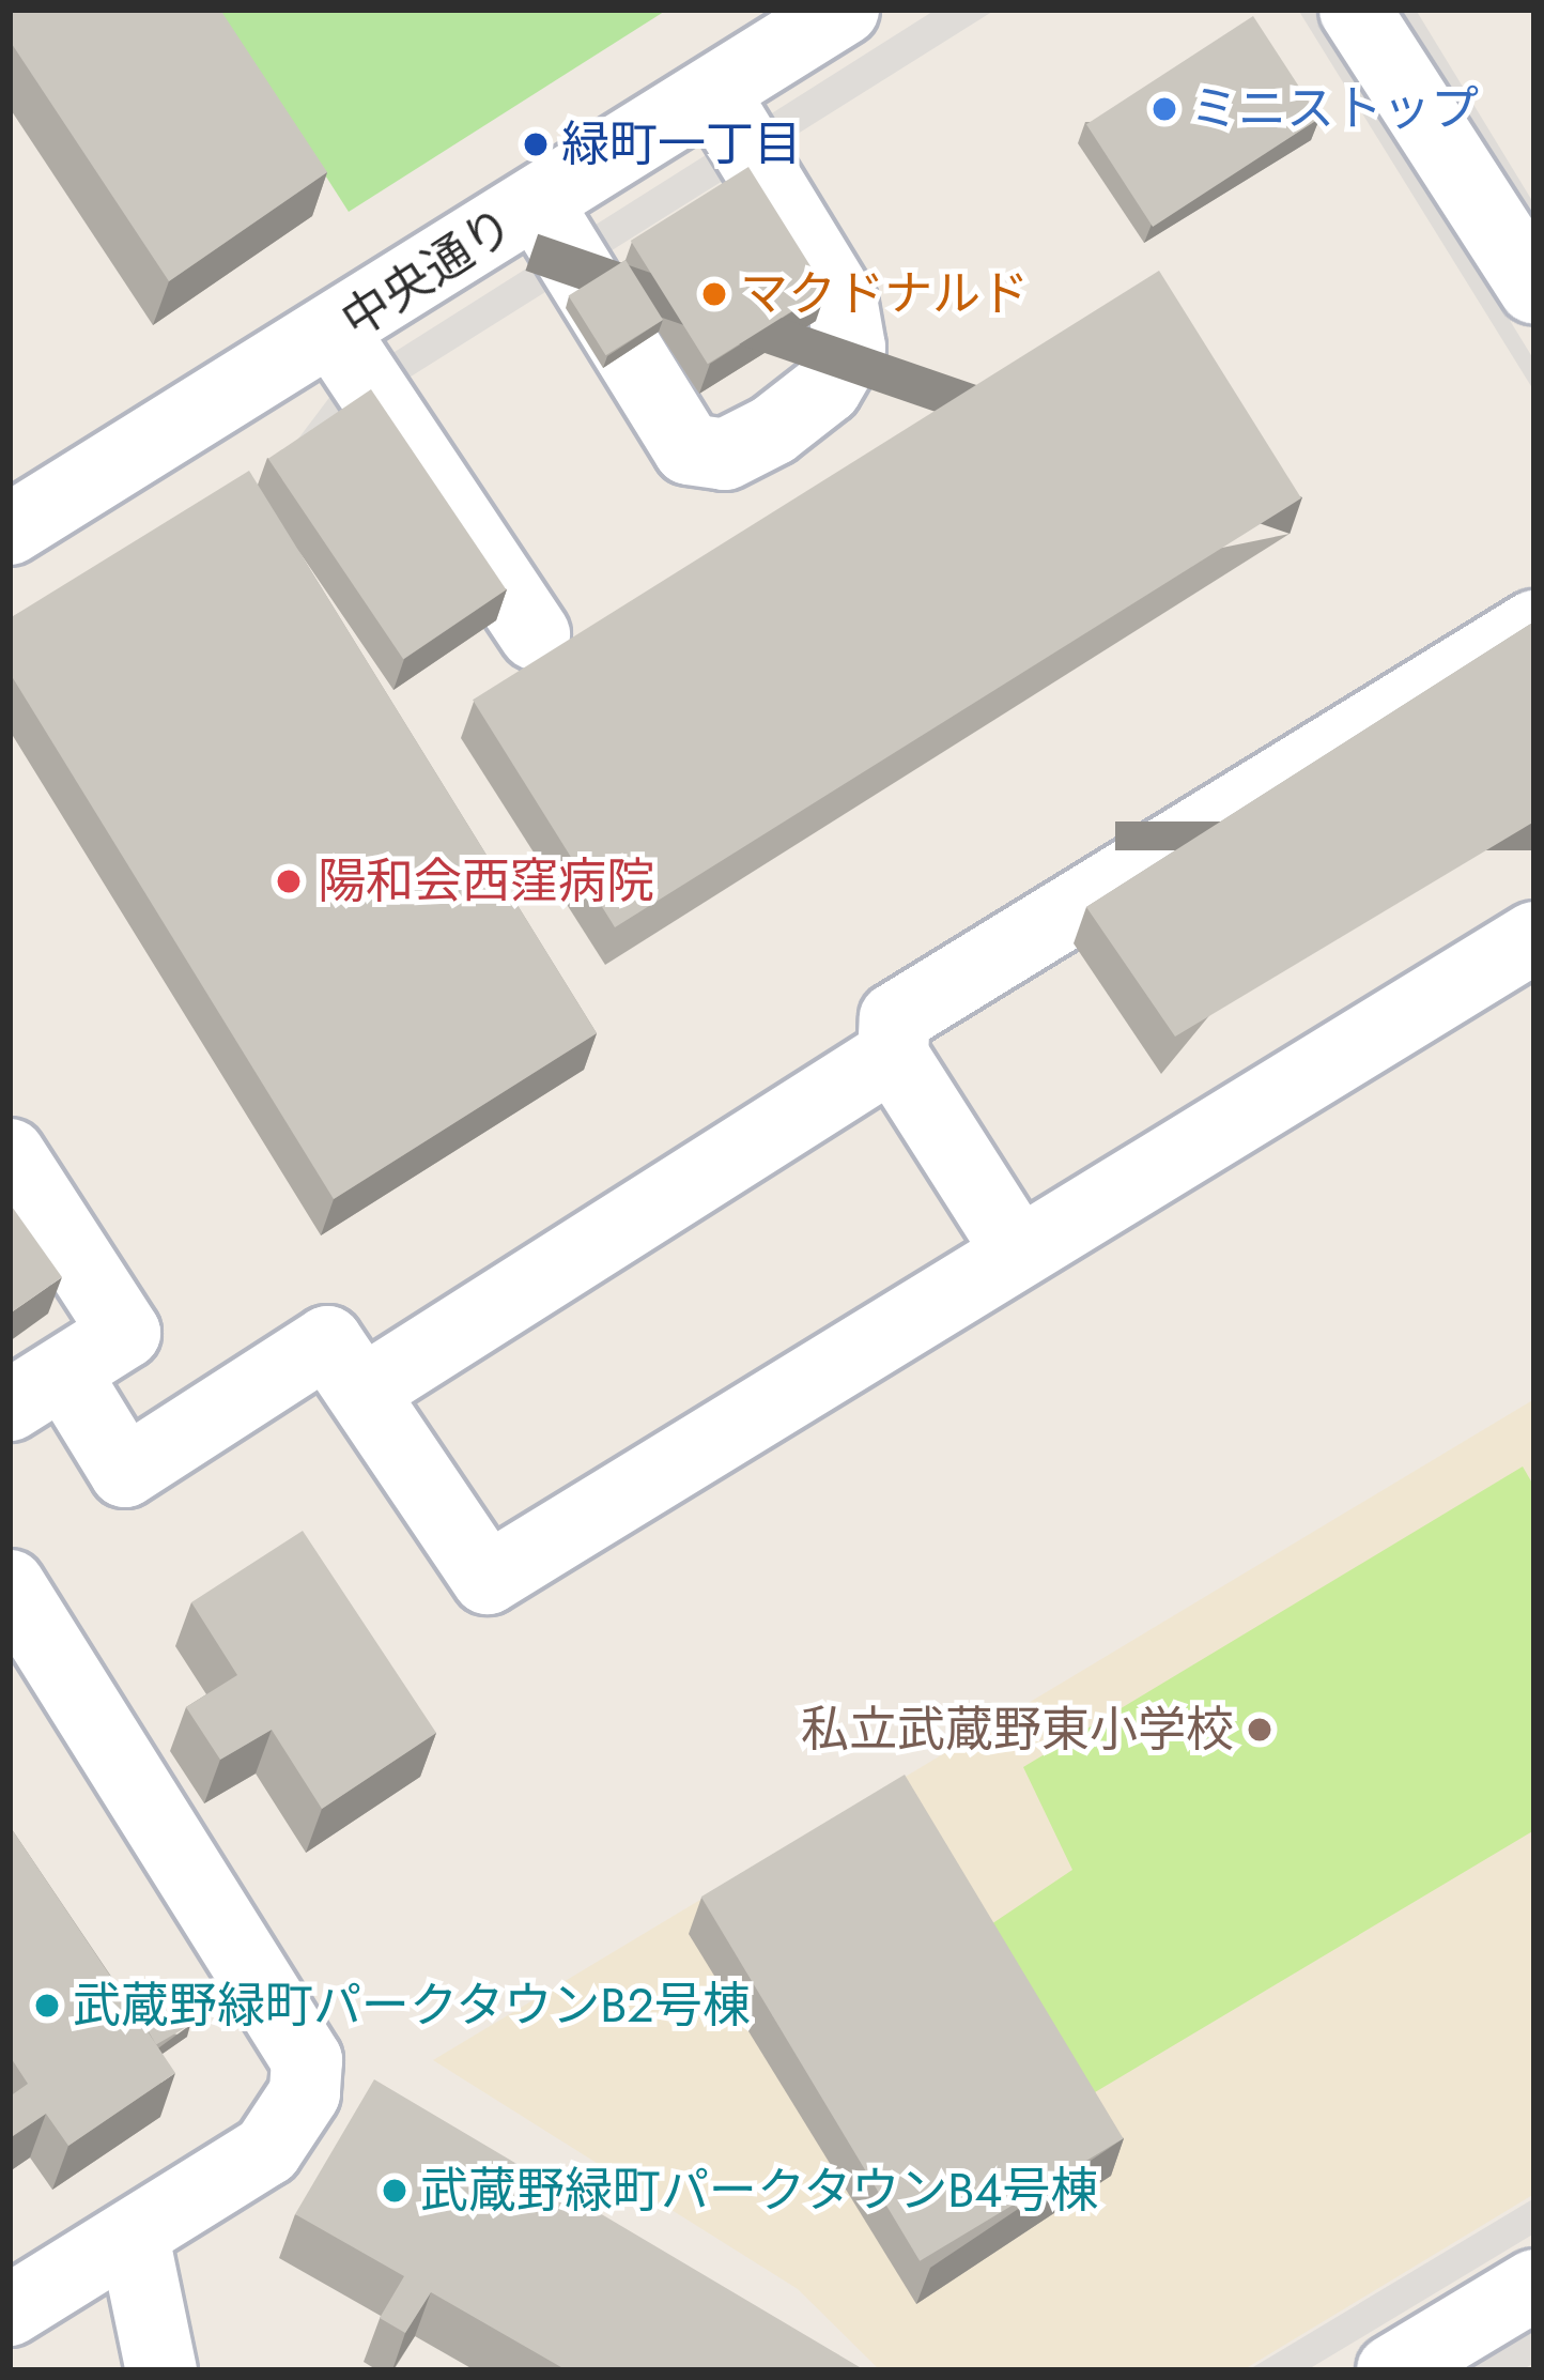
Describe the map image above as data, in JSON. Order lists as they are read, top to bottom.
{
  "streets": {
    "street": ["中央通り"]
  },
  "places": [
    "ミニストップ",
    "緑町一丁目",
    "マクドナルド",
    "陽和会西窪病院",
    "私立武蔵野東小学校",
    "武蔵野緑町パークタウンB2号棟",
    "武蔵野緑町パークタウンB4号棟"
  ]
}
